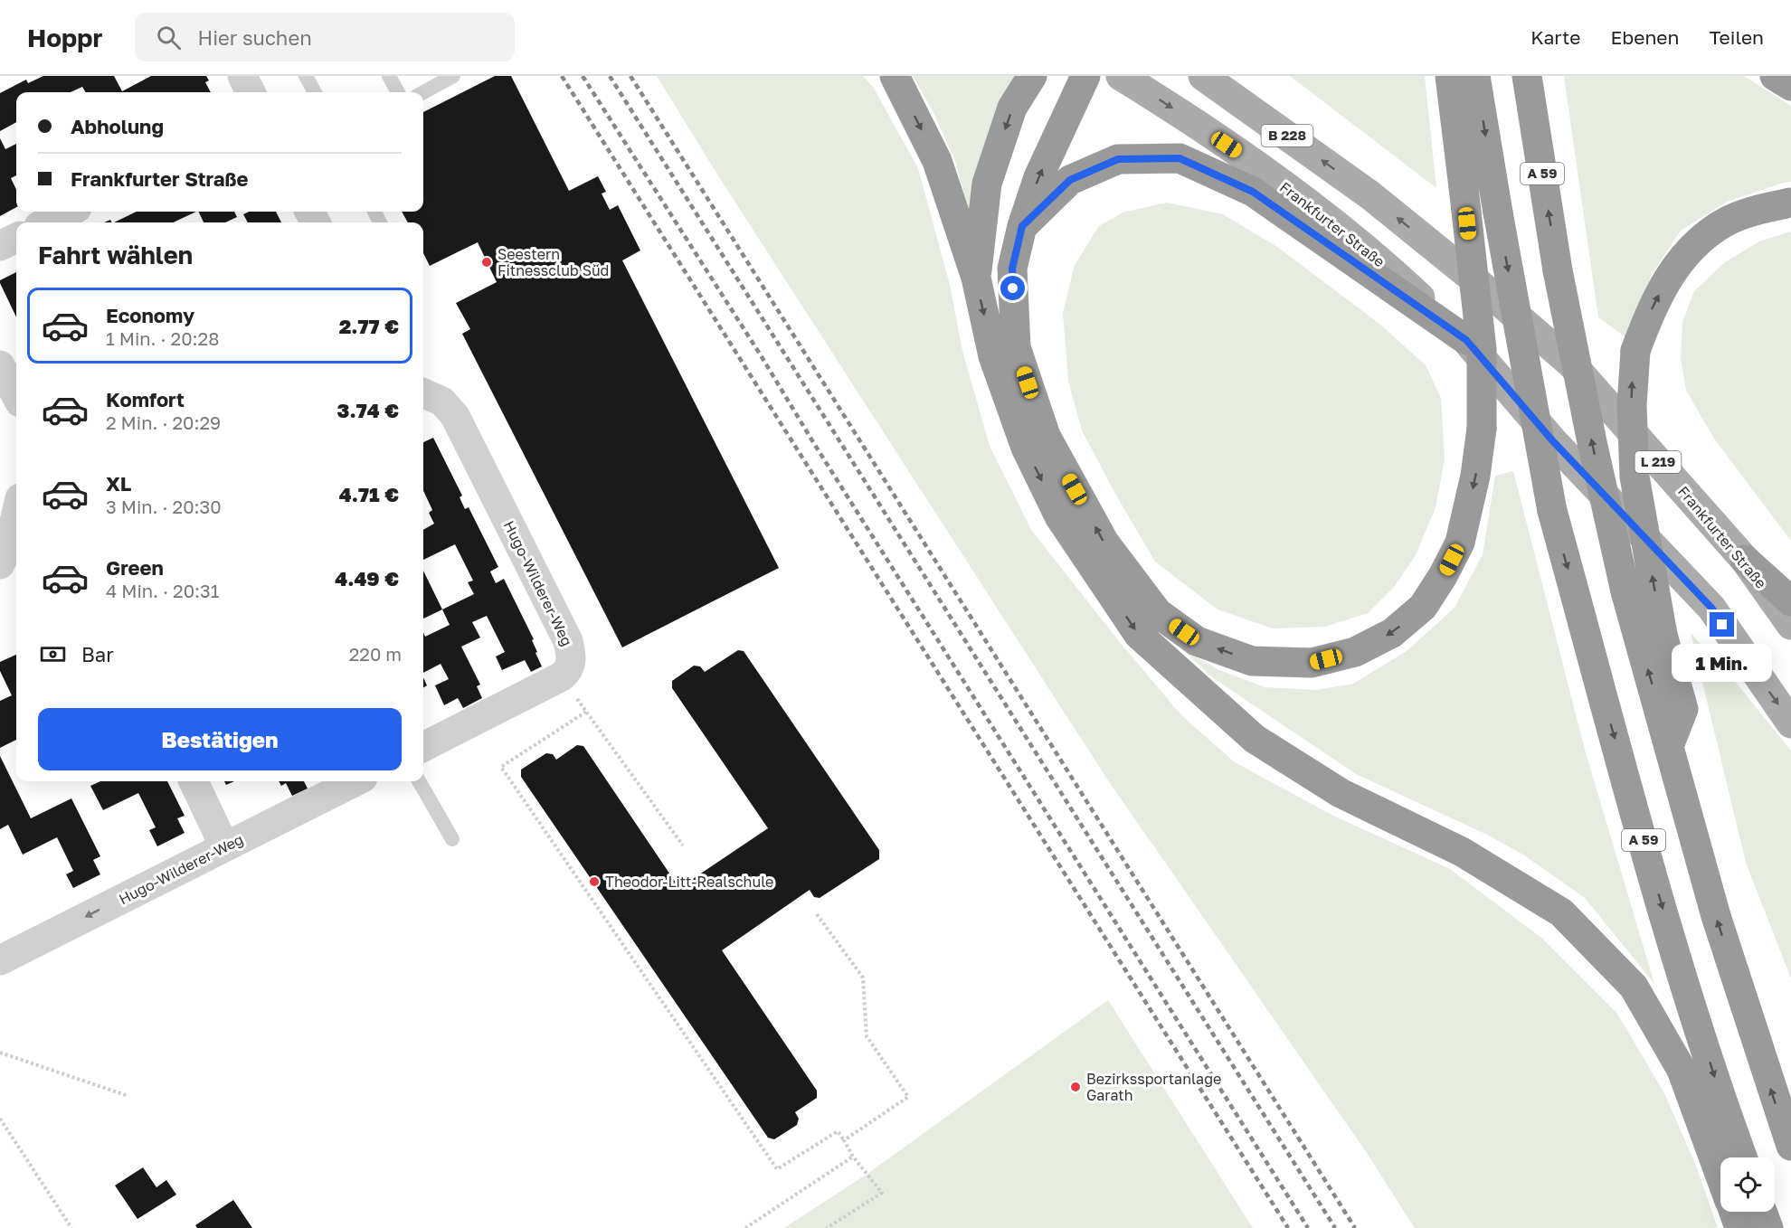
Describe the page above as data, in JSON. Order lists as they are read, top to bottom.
{
  "streets": {
    "highway": ["A 59"],
    "main road": ["B 228", "Frankfurter Straße", "L 219"],
    "street": ["Hugo-Wilderer-Weg"]
  },
  "places": ["Seestern Fitnessclub Süd", "Theodor-Litt-Realschule", "Bezirkssportanlage Garath"],
  "page": {
    "header": "Hoppr",
    "search": "Hier suchen",
    "nav": ["Karte", "Ebenen", "Teilen"],
    "banner": ["Abholung", "Frankfurter Straße"],
    "heading": "Fahrt wählen",
    "list": [
      {
        "name": "Economy",
        "note": "1 Min. · 20:28",
        "value": "2.77 €"
      },
      {
        "name": "Komfort",
        "note": "2 Min. · 20:29",
        "value": "3.74 €"
      },
      {
        "name": "XL",
        "note": "3 Min. · 20:30",
        "value": "4.71 €"
      },
      {
        "name": "Green",
        "note": "4 Min. · 20:31",
        "value": "4.49 €"
      }
    ],
    "pay": ["Bar", "220 m"],
    "bubble": "1 Min.",
    "buttons": "Bestätigen"
  }
}
